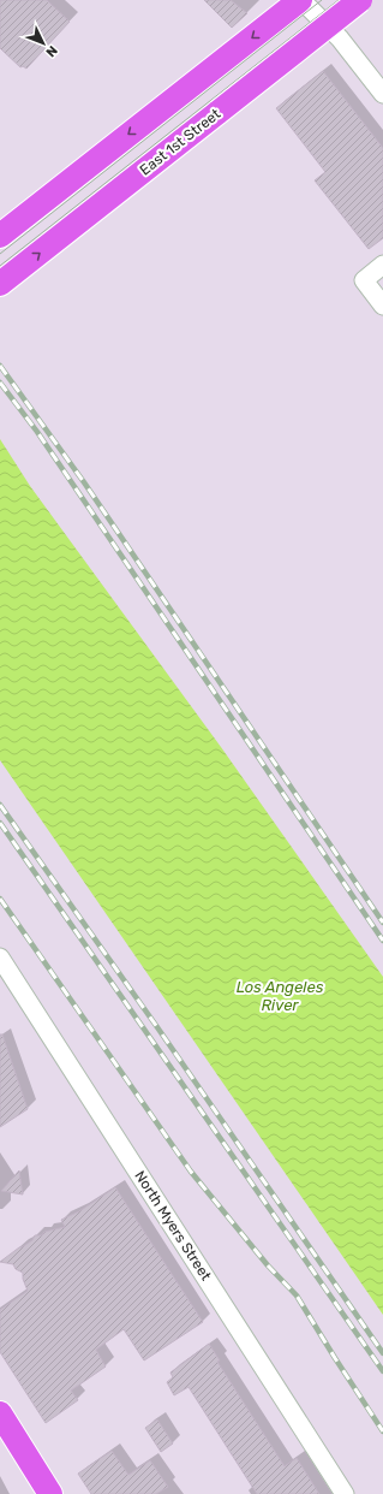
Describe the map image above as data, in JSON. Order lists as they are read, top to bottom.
{
  "streets": {
    "main road": ["East 1st Street"],
    "street": ["North Myers Street"]
  },
  "water": ["Los Angeles River"],
  "north": "bottom right"
}
